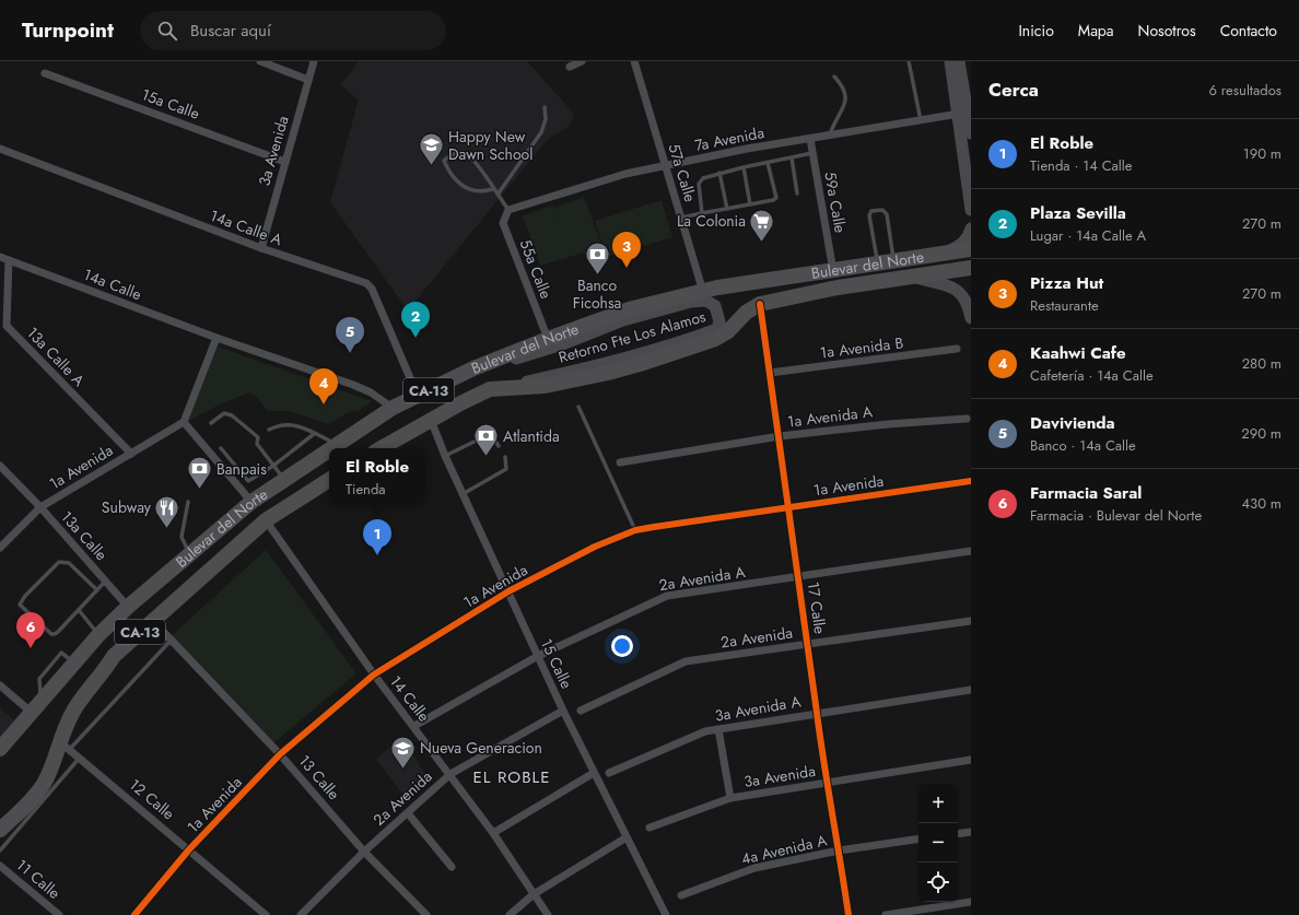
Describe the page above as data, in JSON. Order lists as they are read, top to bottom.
{
  "streets": {
    "highway": ["Bulevar del Norte", "CA-13"],
    "main road": ["Retorno Fte Los Alamos"],
    "street": [
      "15a Calle",
      "7a Avenida",
      "3a Avenida",
      "57a Calle",
      "59a Calle",
      "14a Calle A",
      "55a Calle",
      "14a Calle",
      "1a Avenida B",
      "13a Calle A",
      "1a Avenida A",
      "1a Avenida",
      "13a Calle",
      "2a Avenida A",
      "17 Calle",
      "2a Avenida",
      "15 Calle",
      "14 Calle",
      "3a Avenida A",
      "13 Calle",
      "12 Calle",
      "4a Avenida A",
      "11 Calle"
    ]
  },
  "crossings": [
    ["15a Calle", "3a Avenida"],
    ["7a Avenida", "57a Calle"],
    ["7a Avenida", "59a Calle"],
    ["7a Avenida", "55a Calle"],
    ["3a Avenida", "14a Calle A"],
    ["3a Avenida", "17 Calle"],
    ["57a Calle", "Bulevar del Norte"],
    ["59a Calle", "Bulevar del Norte"],
    ["14a Calle A", "Bulevar del Norte"],
    ["Bulevar del Norte", "55a Calle"],
    ["Bulevar del Norte", "14a Calle"],
    ["Bulevar del Norte", "Retorno Fte Los Alamos"],
    ["Bulevar del Norte", "13a Calle"],
    ["Bulevar del Norte", "17 Calle"],
    ["Bulevar del Norte", "15 Calle"],
    ["Bulevar del Norte", "14 Calle"],
    ["Bulevar del Norte", "13 Calle"],
    ["Bulevar del Norte", "12 Calle"],
    ["14a Calle", "13a Calle A"],
    ["1a Avenida B", "17 Calle"],
    ["13a Calle A", "1a Avenida"],
    ["1a Avenida A", "17 Calle"],
    ["1a Avenida", "13a Calle"],
    ["1a Avenida", "17 Calle"],
    ["1a Avenida", "15 Calle"],
    ["1a Avenida", "14 Calle"],
    ["1a Avenida", "13 Calle"],
    ["1a Avenida", "12 Calle"],
    ["2a Avenida A", "17 Calle"],
    ["2a Avenida A", "15 Calle"],
    ["2a Avenida A", "14 Calle"],
    ["17 Calle", "2a Avenida"],
    ["17 Calle", "3a Avenida A"],
    ["17 Calle", "4a Avenida A"],
    ["2a Avenida", "15 Calle"],
    ["2a Avenida", "14 Calle"],
    ["2a Avenida", "13 Calle"]
  ],
  "districts": ["EL ROBLE"],
  "places": {
    "school or university": ["Happy New Dawn School", "Nueva Generacion"],
    "supermarket": ["La Colonia"],
    "bank": ["Banco Ficohsa", "Atlantida", "Banpais"],
    "restaurant": ["Subway"]
  },
  "page": {
    "header": "Turnpoint",
    "search": "Buscar aquí",
    "nav": [
      "Inicio",
      "Mapa",
      "Nosotros",
      "Contacto"
    ],
    "heading": ["Cerca", "6 resultados"],
    "list": [
      {
        "mark": "1",
        "name": "El Roble",
        "note": "Tienda · 14 Calle",
        "value": "190 m"
      },
      {
        "mark": "2",
        "name": "Plaza Sevilla",
        "note": "Lugar · 14a Calle A",
        "value": "270 m"
      },
      {
        "mark": "3",
        "name": "Pizza Hut",
        "note": "Restaurante",
        "value": "270 m"
      },
      {
        "mark": "4",
        "name": "Kaahwi Cafe",
        "note": "Cafetería · 14a Calle",
        "value": "280 m"
      },
      {
        "mark": "5",
        "name": "Davivienda",
        "note": "Banco · 14a Calle",
        "value": "290 m"
      },
      {
        "mark": "6",
        "name": "Farmacia Saral",
        "note": "Farmacia · Bulevar del Norte",
        "value": "430 m"
      }
    ],
    "pins": [
      "3",
      "2",
      "5",
      "4",
      "1",
      "6"
    ],
    "popup": ["El Roble", "Tienda"],
    "map_buttons": ["+", "−"]
  }
}
